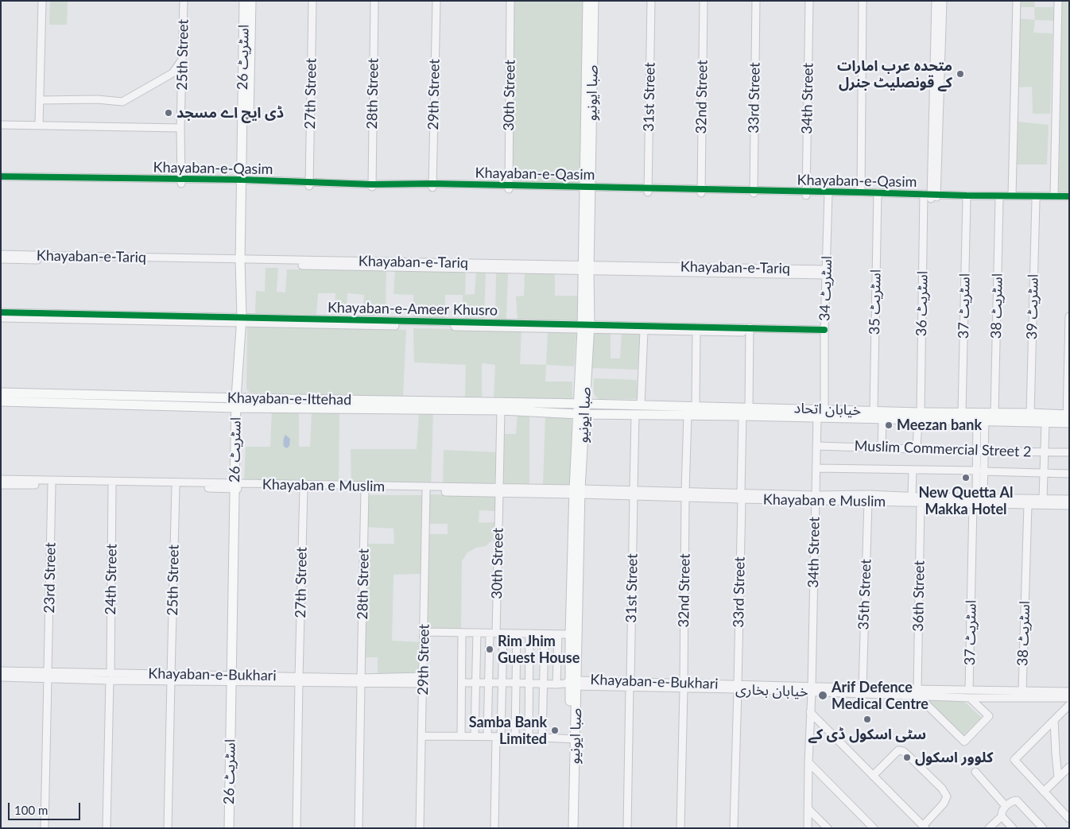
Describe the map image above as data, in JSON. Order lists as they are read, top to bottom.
{
  "streets": {
    "main road": [
      "اسٹریٹ 26",
      "صبا ایونیو",
      "Khayaban-e-Ittehad",
      "خیابان اتحاد"
    ],
    "street": [
      "25th Street",
      "27th Street",
      "28th Street",
      "29th Street",
      "30th Street",
      "31st Street",
      "32nd Street",
      "33rd Street",
      "34th Street",
      "Khayaban-e-Qasim",
      "Khayaban-e-Tariq",
      "اسٹریٹ 34",
      "اسٹریٹ 35",
      "اسٹریٹ 36",
      "اسٹریٹ 37",
      "اسٹریٹ 38",
      "اسٹریٹ 39",
      "Khayaban-e-Ameer Khusro",
      "Muslim Commercial Street 2",
      "Khayaban e Muslim",
      "23rd Street",
      "24th Street",
      "35th Street",
      "36th Street",
      "Khayaban-e-Bukhari",
      "خیابان بخاری"
    ]
  },
  "crossings": [
    ["25th Street", "Khayaban-e-Qasim"],
    ["25th Street", "Khayaban e Muslim"],
    ["25th Street", "Khayaban-e-Bukhari"],
    ["اسٹریٹ 26", "Khayaban-e-Qasim"],
    ["اسٹریٹ 26", "Khayaban-e-Tariq"],
    ["اسٹریٹ 26", "Khayaban-e-Ameer Khusro"],
    ["اسٹریٹ 26", "Khayaban-e-Ittehad"],
    ["اسٹریٹ 26", "Khayaban e Muslim"],
    ["اسٹریٹ 26", "Khayaban-e-Bukhari"],
    ["صبا ایونیو", "Khayaban-e-Qasim"],
    ["صبا ایونیو", "Khayaban-e-Tariq"],
    ["صبا ایونیو", "Khayaban-e-Ameer Khusro"],
    ["صبا ایونیو", "Khayaban-e-Ittehad"],
    ["صبا ایونیو", "خیابان اتحاد"],
    ["صبا ایونیو", "Khayaban e Muslim"],
    ["صبا ایونیو", "Khayaban-e-Bukhari"],
    ["27th Street", "Khayaban-e-Qasim"],
    ["27th Street", "Khayaban e Muslim"],
    ["27th Street", "Khayaban-e-Bukhari"],
    ["28th Street", "Khayaban-e-Qasim"],
    ["28th Street", "Khayaban e Muslim"],
    ["28th Street", "Khayaban-e-Bukhari"],
    ["29th Street", "Khayaban-e-Qasim"],
    ["29th Street", "Khayaban e Muslim"],
    ["29th Street", "Khayaban-e-Bukhari"],
    ["30th Street", "Khayaban-e-Qasim"],
    ["30th Street", "Khayaban-e-Ittehad"],
    ["30th Street", "Khayaban e Muslim"],
    ["31st Street", "Khayaban-e-Qasim"],
    ["31st Street", "Khayaban-e-Ittehad"],
    ["31st Street", "Khayaban e Muslim"],
    ["31st Street", "Khayaban-e-Bukhari"],
    ["32nd Street", "Khayaban-e-Qasim"],
    ["32nd Street", "Khayaban-e-Ittehad"],
    ["32nd Street", "Khayaban e Muslim"],
    ["32nd Street", "Khayaban-e-Bukhari"],
    ["33rd Street", "Khayaban-e-Qasim"],
    ["33rd Street", "Khayaban e Muslim"],
    ["33rd Street", "Khayaban-e-Bukhari"],
    ["33rd Street", "خیابان بخاری"],
    ["34th Street", "Khayaban-e-Qasim"],
    ["34th Street", "Muslim Commercial Street 2"],
    ["34th Street", "Khayaban e Muslim"],
    ["34th Street", "خیابان بخاری"],
    ["Khayaban-e-Qasim", "اسٹریٹ 34"],
    ["Khayaban-e-Qasim", "اسٹریٹ 35"],
    ["Khayaban-e-Qasim", "اسٹریٹ 36"],
    ["Khayaban-e-Qasim", "اسٹریٹ 37"],
    ["Khayaban-e-Qasim", "اسٹریٹ 38"],
    ["Khayaban-e-Qasim", "اسٹریٹ 39"],
    ["Khayaban-e-Tariq", "اسٹریٹ 34"],
    ["اسٹریٹ 34", "Khayaban-e-Ameer Khusro"],
    ["اسٹریٹ 34", "خیابان اتحاد"],
    ["اسٹریٹ 35", "خیابان اتحاد"],
    ["اسٹریٹ 36", "خیابان اتحاد"],
    ["اسٹریٹ 36", "Muslim Commercial Street 2"],
    ["اسٹریٹ 37", "خیابان اتحاد"],
    ["اسٹریٹ 37", "Muslim Commercial Street 2"],
    ["اسٹریٹ 37", "Khayaban e Muslim"],
    ["اسٹریٹ 37", "خیابان بخاری"],
    ["اسٹریٹ 38", "خیابان اتحاد"],
    ["اسٹریٹ 38", "Khayaban e Muslim"],
    ["اسٹریٹ 38", "خیابان بخاری"],
    ["اسٹریٹ 39", "خیابان اتحاد"],
    ["Khayaban-e-Ittehad", "خیابان اتحاد"],
    ["Khayaban e Muslim", "23rd Street"],
    ["Khayaban e Muslim", "24th Street"],
    ["Khayaban e Muslim", "35th Street"],
    ["Khayaban e Muslim", "36th Street"],
    ["23rd Street", "Khayaban-e-Bukhari"],
    ["24th Street", "Khayaban-e-Bukhari"],
    ["35th Street", "خیابان بخاری"],
    ["36th Street", "خیابان بخاری"],
    ["Khayaban-e-Bukhari", "خیابان بخاری"]
  ],
  "places": [
    "متحدہ عرب امارات کے قونصلیٹ جنرل",
    "ڈی ایچ اے مسجد",
    "Meezan bank",
    "New Quetta Al Makka Hotel",
    "Rim Jhim Guest House",
    "Arif Defence Medical Centre",
    "سٹی اسکول ڈی کے",
    "Samba Bank Limited",
    "کلوور اسکول"
  ],
  "scale_bar": "100 m"
}
